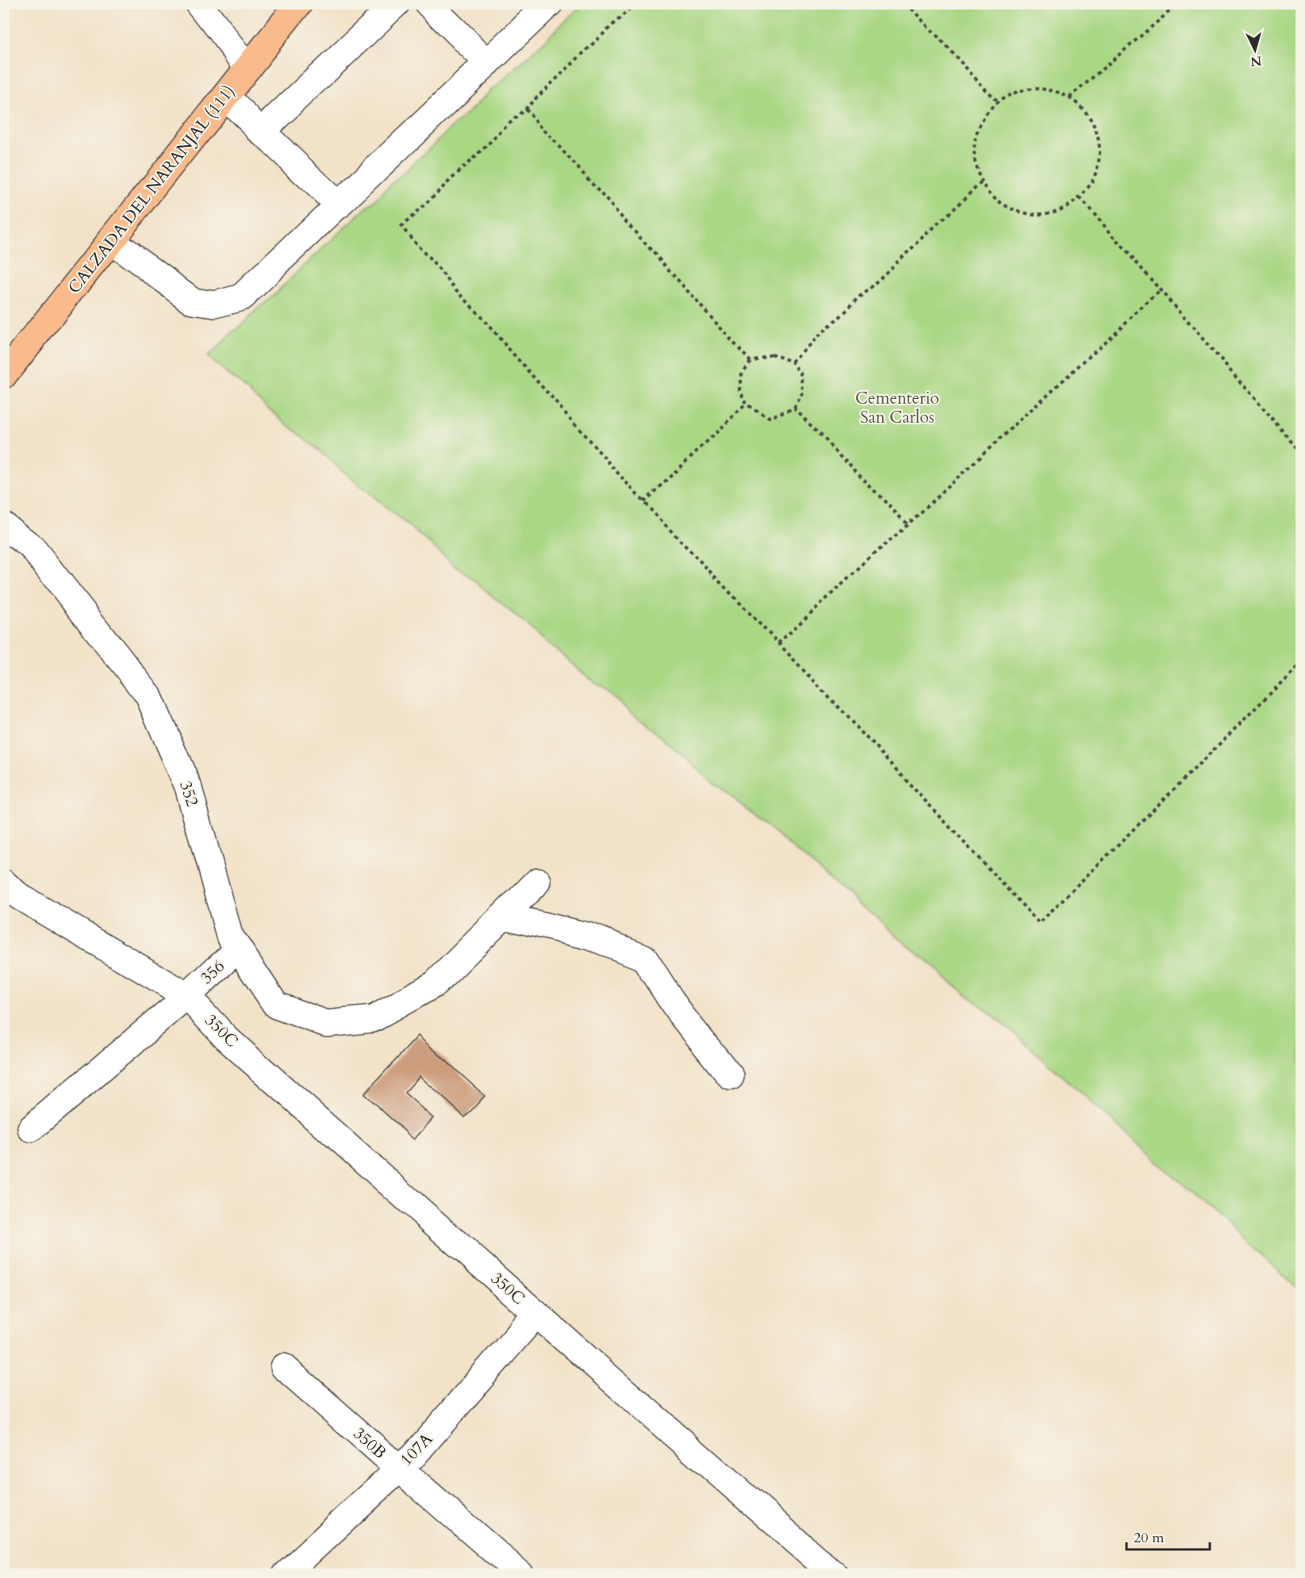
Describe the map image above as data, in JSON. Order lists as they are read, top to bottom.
{
  "streets": {
    "main road": ["CALZADA DEL NARANJAL (111)"],
    "street": [
      "352",
      "356",
      "350C",
      "350B",
      "107A"
    ]
  },
  "crossings": [
    ["352", "356"],
    ["356", "350C"],
    ["350C", "107A"],
    ["350B", "107A"]
  ],
  "parks": ["Cementerio San Carlos"],
  "scale_bar": "20 m",
  "north": "bottom"
}
